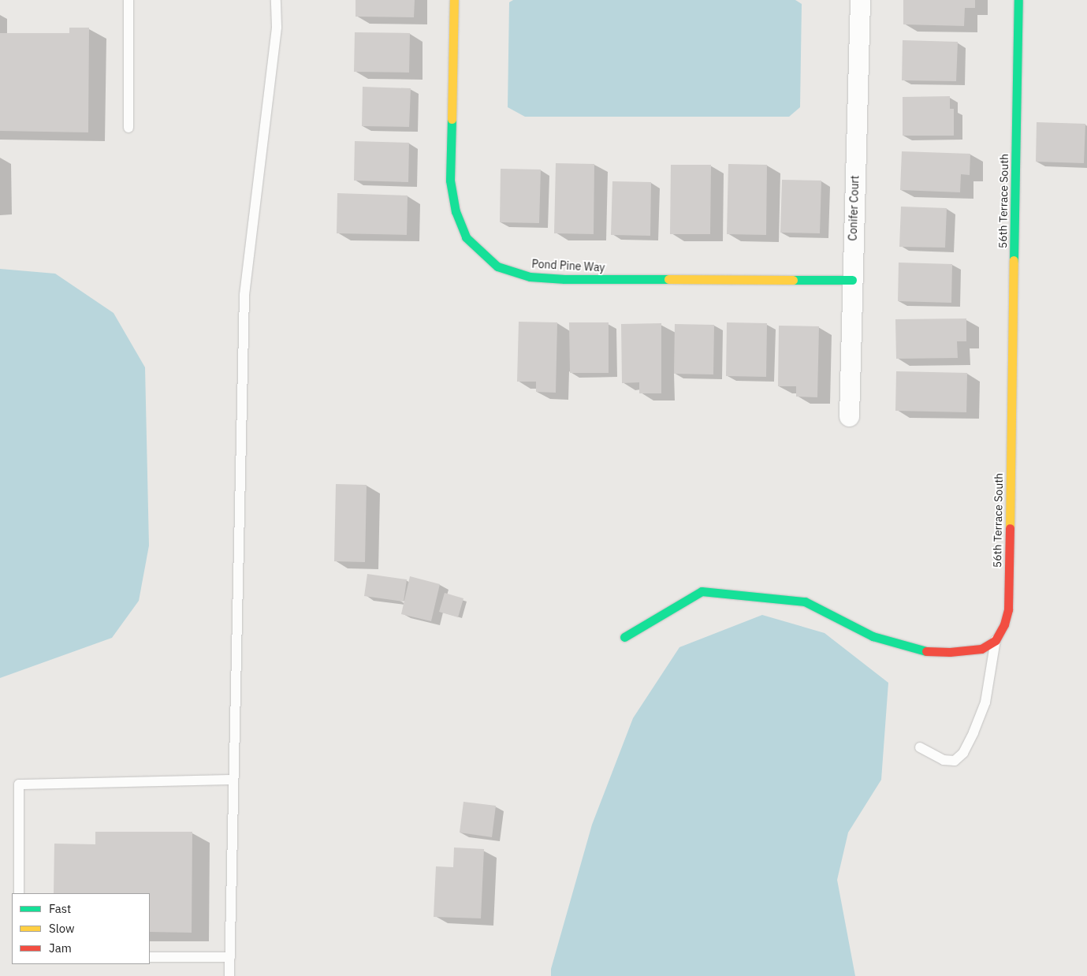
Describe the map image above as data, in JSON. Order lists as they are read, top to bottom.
{
  "streets": {
    "street": ["56th Terrace South", "Conifer Court", "Pond Pine Way"]
  },
  "crossings": [
    ["Conifer Court", "Pond Pine Way"]
  ],
  "legend": ["Fast", "Slow", "Jam"]
}
